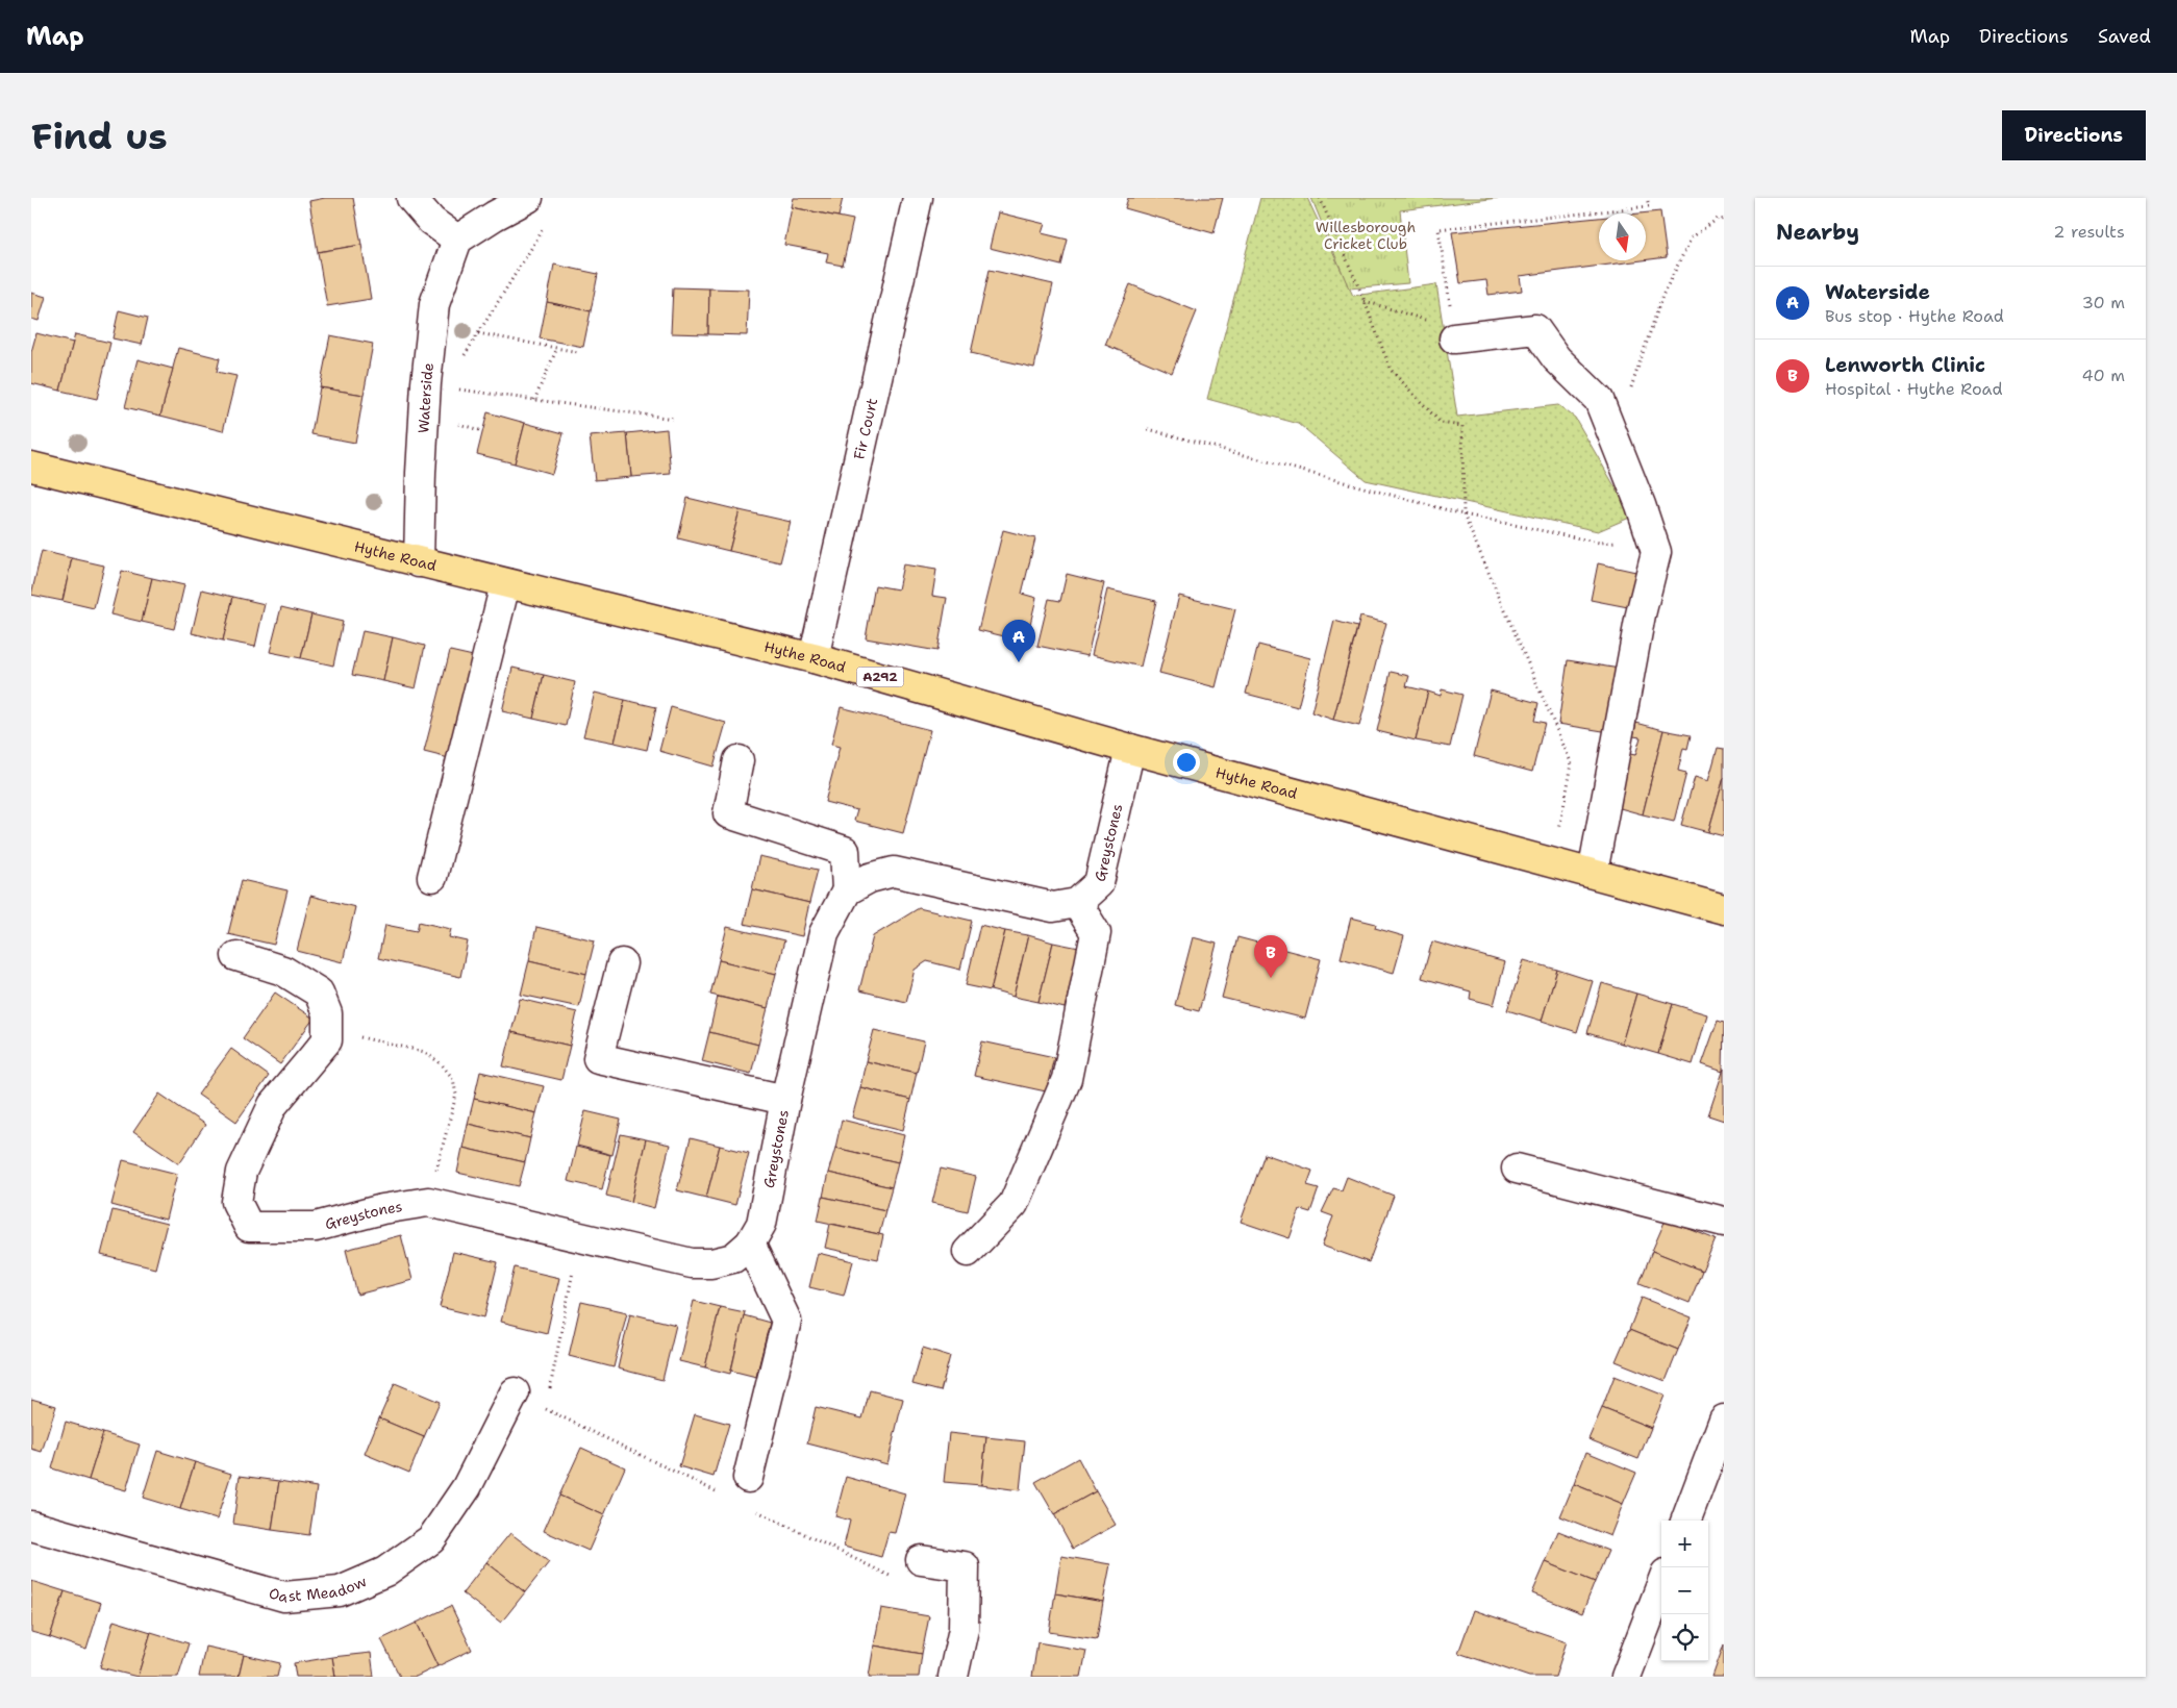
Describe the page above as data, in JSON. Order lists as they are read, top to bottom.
{
  "streets": {
    "main road": ["Hythe Road", "A292"],
    "street": [
      "Waterside",
      "Fir Court",
      "Greystones",
      "Oast Meadow"
    ]
  },
  "crossings": [
    ["Waterside", "Hythe Road"],
    ["Fir Court", "Hythe Road"],
    ["Hythe Road", "Greystones"]
  ],
  "parks": ["Willesborough Cricket Club"],
  "north": "bottom",
  "page": {
    "header": "Map",
    "nav": ["Map", "Directions", "Saved"],
    "buttons": "Directions",
    "title": "Find us",
    "heading": ["Nearby", "2 results"],
    "list": [
      {
        "mark": "A",
        "name": "Waterside",
        "note": "Bus stop · Hythe Road",
        "value": "30 m"
      },
      {
        "mark": "B",
        "name": "Lenworth Clinic",
        "note": "Hospital · Hythe Road",
        "value": "40 m"
      }
    ],
    "pins": ["A", "B"],
    "map_buttons": ["+", "−"]
  }
}
